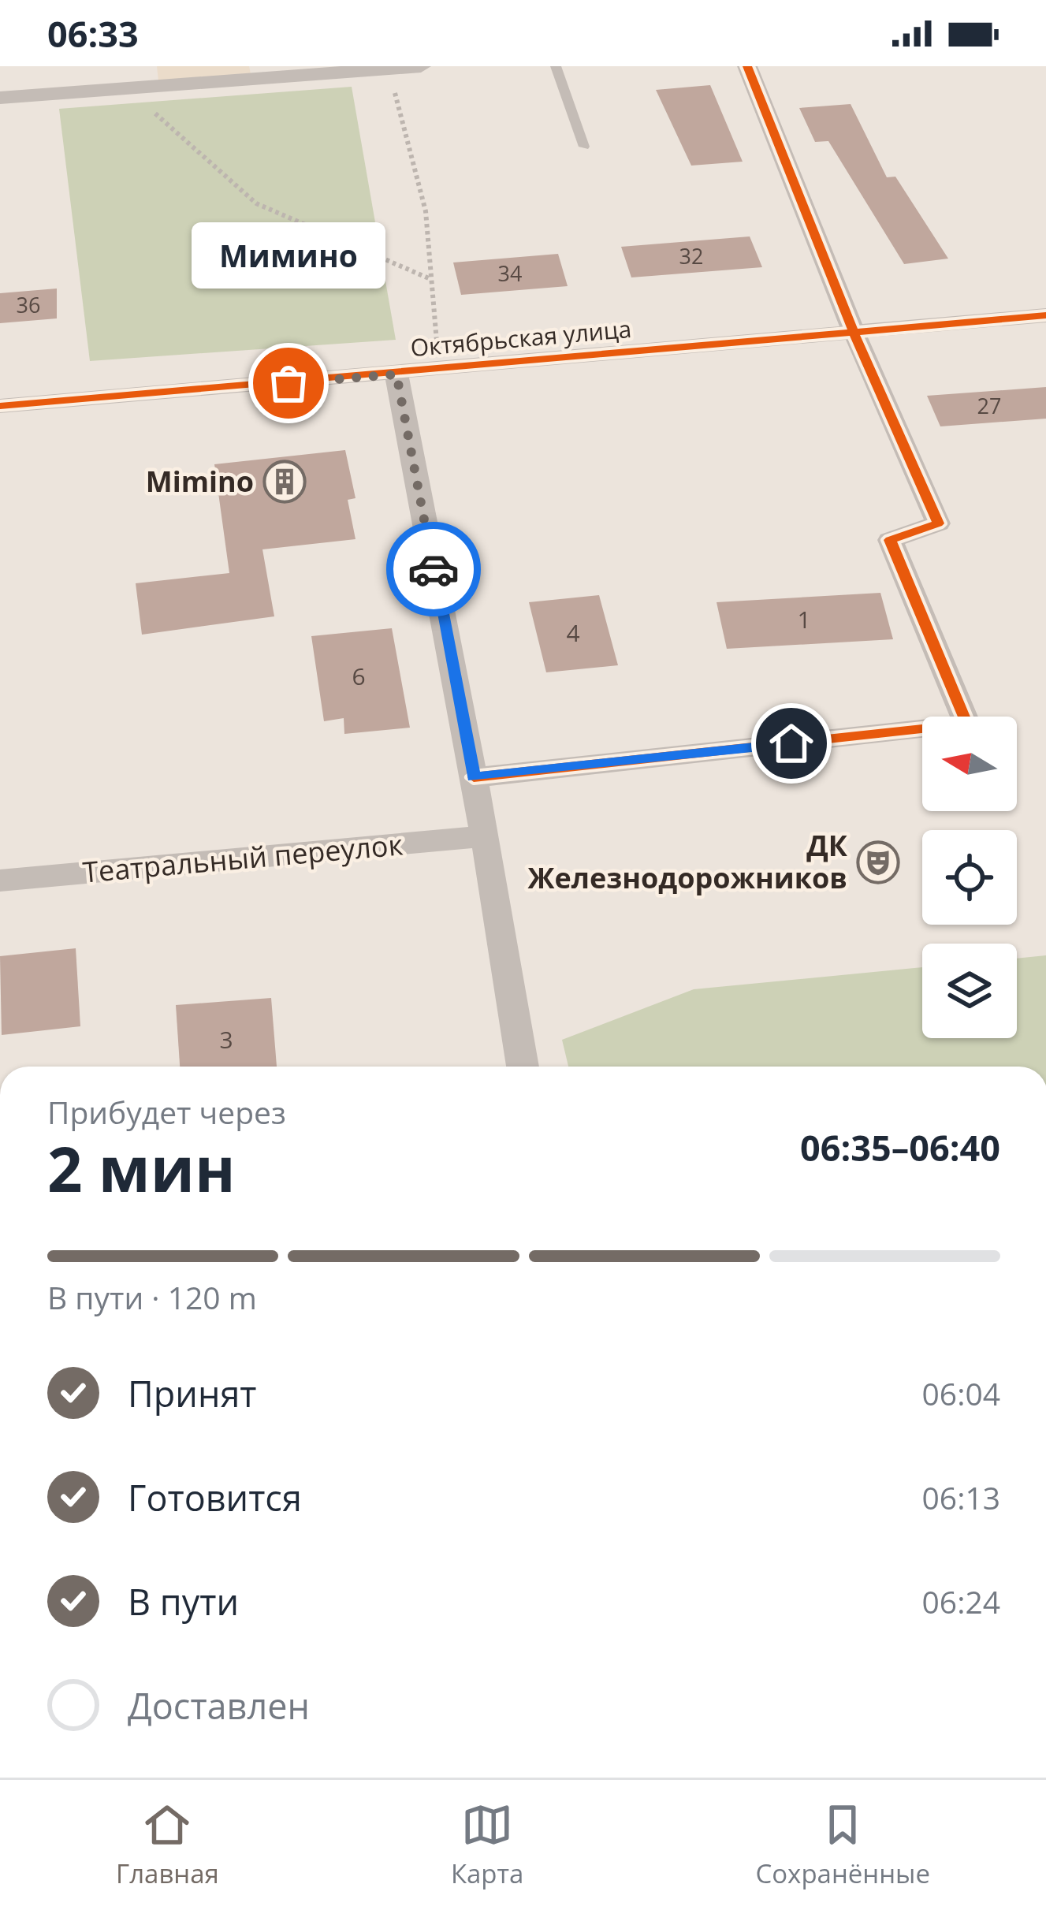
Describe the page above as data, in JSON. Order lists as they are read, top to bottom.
{
  "streets": {
    "street": ["Октябрьская улица", "Театральный переулок"]
  },
  "places": {
    "other": ["Мимино"],
    "building": ["Mimino"],
    "theatre": ["ДК Железнодорожников"]
  },
  "house_numbers": [
    "32",
    "34",
    "36",
    "27",
    "1",
    "4",
    "6",
    "3"
  ],
  "north": "left",
  "page": {
    "status": "06:33",
    "bubble": "Мимино",
    "heading": ["2 мин", "Прибудет через", "06:35–06:40"],
    "bar": "В пути · 120 m",
    "list": [
      ["Принят", "06:04"],
      ["Готовится", "06:13"],
      ["В пути", "06:24"],
      "Доставлен"
    ],
    "tabs": ["Главная", "Карта", "Сохранённые"]
  }
}
